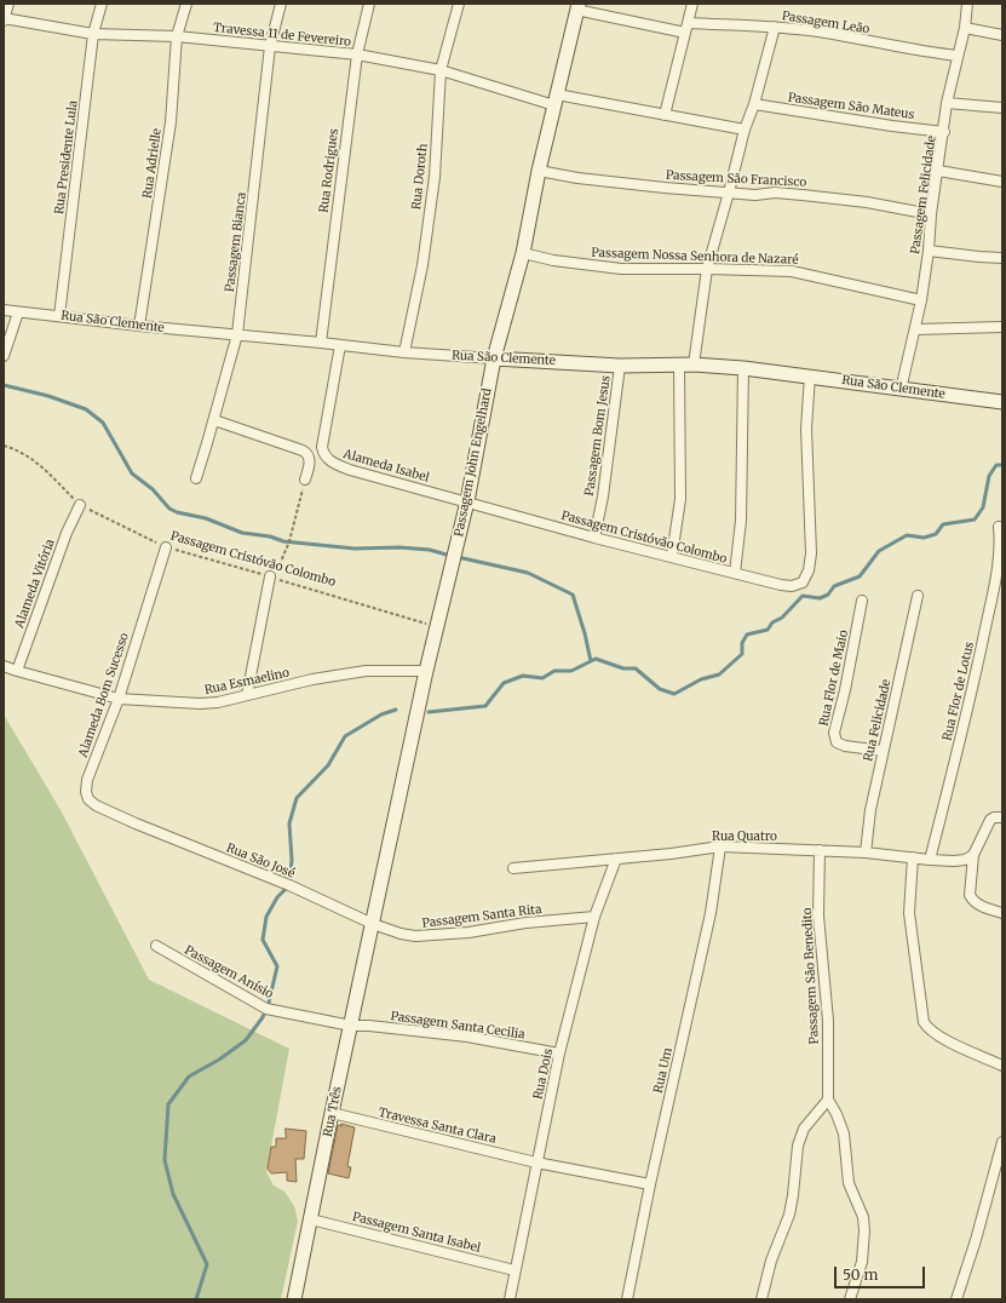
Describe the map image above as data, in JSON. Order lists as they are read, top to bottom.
{
  "streets": {
    "main road": ["Rua São Clemente", "Passagem John Engelhard", "Rua Três"],
    "street": [
      "Passagem Leão",
      "Travessa 11 de Fevereiro",
      "Passagem São Mateus",
      "Rua Presidente Lula",
      "Rua Adrielle",
      "Rua Rodrigues",
      "Rua Doroth",
      "Passagem São Francisco",
      "Passagem Felicidade",
      "Passagem Bianca",
      "Passagem Nossa Senhora de Nazaré",
      "Passagem Bom Jesus",
      "Alameda Isabel",
      "Passagem Cristóvão Colombo",
      "Alameda Vitória",
      "Rua Flor de Maio",
      "Rua Esmaelino",
      "Rua Flor de Lotus",
      "Alameda Bom Sucesso",
      "Rua Felicidade",
      "Rua Quatro",
      "Rua São José",
      "Passagem Santa Rita",
      "Passagem Anísio",
      "Passagem São Benedito",
      "Passagem Santa Cecilia",
      "Rua Um",
      "Rua Dois",
      "Travessa Santa Clara",
      "Passagem Santa Isabel"
    ]
  },
  "crossings": [
    ["Passagem Leão", "Passagem Felicidade"],
    ["Travessa 11 de Fevereiro", "Rua Presidente Lula"],
    ["Travessa 11 de Fevereiro", "Rua Adrielle"],
    ["Travessa 11 de Fevereiro", "Rua Rodrigues"],
    ["Travessa 11 de Fevereiro", "Rua Doroth"],
    ["Travessa 11 de Fevereiro", "Passagem Bianca"],
    ["Travessa 11 de Fevereiro", "Passagem John Engelhard"],
    ["Passagem São Mateus", "Passagem Felicidade"],
    ["Rua Presidente Lula", "Rua São Clemente"],
    ["Rua Adrielle", "Rua São Clemente"],
    ["Rua Rodrigues", "Rua São Clemente"],
    ["Rua Doroth", "Rua São Clemente"],
    ["Passagem São Francisco", "Passagem Felicidade"],
    ["Passagem São Francisco", "Passagem John Engelhard"],
    ["Passagem Felicidade", "Passagem Nossa Senhora de Nazaré"],
    ["Passagem Felicidade", "Rua São Clemente"],
    ["Passagem Bianca", "Rua São Clemente"],
    ["Passagem Nossa Senhora de Nazaré", "Passagem John Engelhard"],
    ["Rua São Clemente", "Passagem Bom Jesus"],
    ["Rua São Clemente", "Passagem John Engelhard"],
    ["Rua São Clemente", "Alameda Isabel"],
    ["Rua São Clemente", "Passagem Cristóvão Colombo"],
    ["Passagem Bom Jesus", "Passagem Cristóvão Colombo"],
    ["Passagem John Engelhard", "Alameda Isabel"],
    ["Passagem John Engelhard", "Passagem Cristóvão Colombo"],
    ["Passagem John Engelhard", "Rua Esmaelino"],
    ["Passagem John Engelhard", "Rua São José"],
    ["Passagem John Engelhard", "Passagem Santa Rita"],
    ["Passagem John Engelhard", "Rua Três"],
    ["Alameda Isabel", "Passagem Cristóvão Colombo"],
    ["Passagem Cristóvão Colombo", "Alameda Vitória"],
    ["Passagem Cristóvão Colombo", "Alameda Bom Sucesso"],
    ["Alameda Vitória", "Rua Esmaelino"],
    ["Rua Flor de Maio", "Rua Felicidade"],
    ["Rua Esmaelino", "Alameda Bom Sucesso"],
    ["Rua Flor de Lotus", "Rua Quatro"],
    ["Alameda Bom Sucesso", "Rua São José"],
    ["Rua Felicidade", "Rua Quatro"],
    ["Rua Quatro", "Passagem São Benedito"],
    ["Rua Quatro", "Rua Um"],
    ["Rua Quatro", "Rua Dois"],
    ["Rua São José", "Passagem Santa Rita"],
    ["Rua São José", "Rua Três"],
    ["Passagem Santa Rita", "Rua Dois"],
    ["Passagem Santa Rita", "Rua Três"],
    ["Passagem Anísio", "Passagem Santa Cecilia"],
    ["Passagem Anísio", "Rua Três"],
    ["Passagem Santa Cecilia", "Rua Dois"],
    ["Passagem Santa Cecilia", "Rua Três"],
    ["Rua Um", "Travessa Santa Clara"],
    ["Rua Dois", "Travessa Santa Clara"],
    ["Rua Dois", "Passagem Santa Isabel"],
    ["Rua Três", "Travessa Santa Clara"],
    ["Rua Três", "Passagem Santa Isabel"]
  ],
  "scale_bar": "50 m"
}
